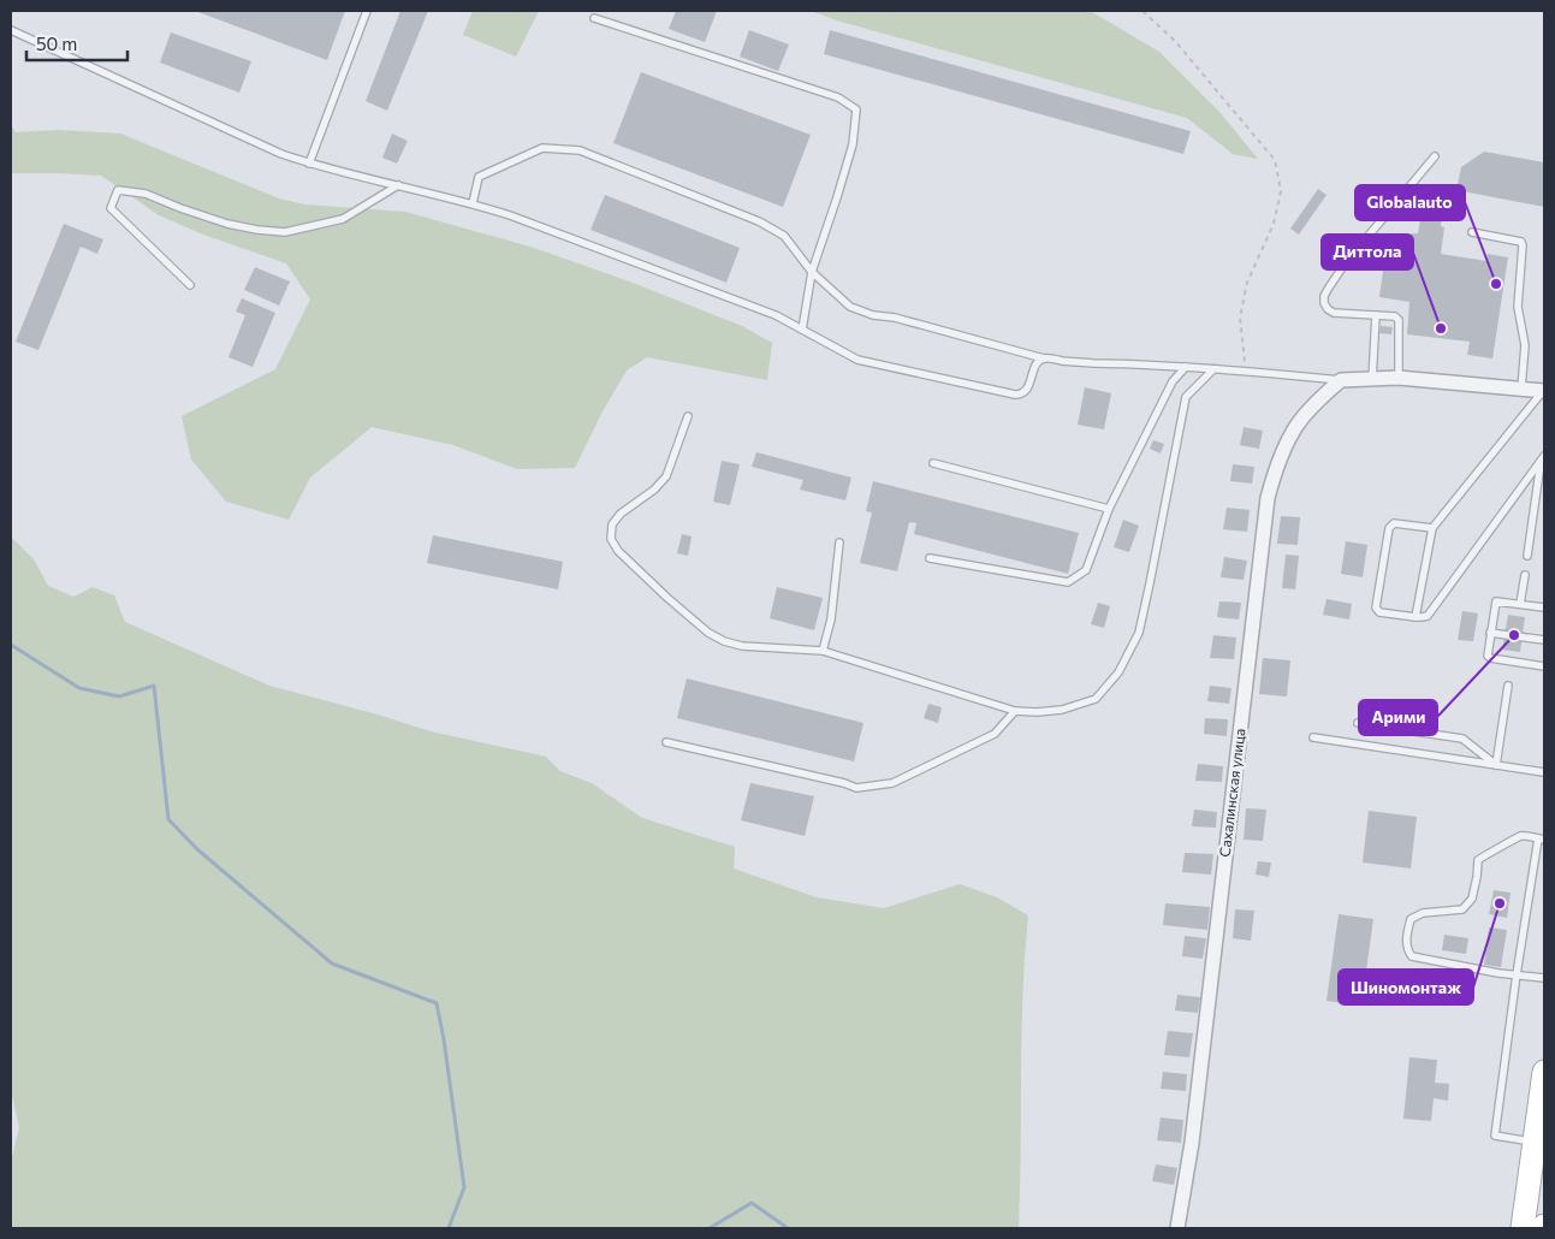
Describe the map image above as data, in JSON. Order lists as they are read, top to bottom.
{
  "streets": {
    "street": ["Сахалинская улица"]
  },
  "places": [
    "Globalauto",
    "Диттола",
    "Арими",
    "Шиномонтаж"
  ],
  "scale_bar": "50 m"
}
